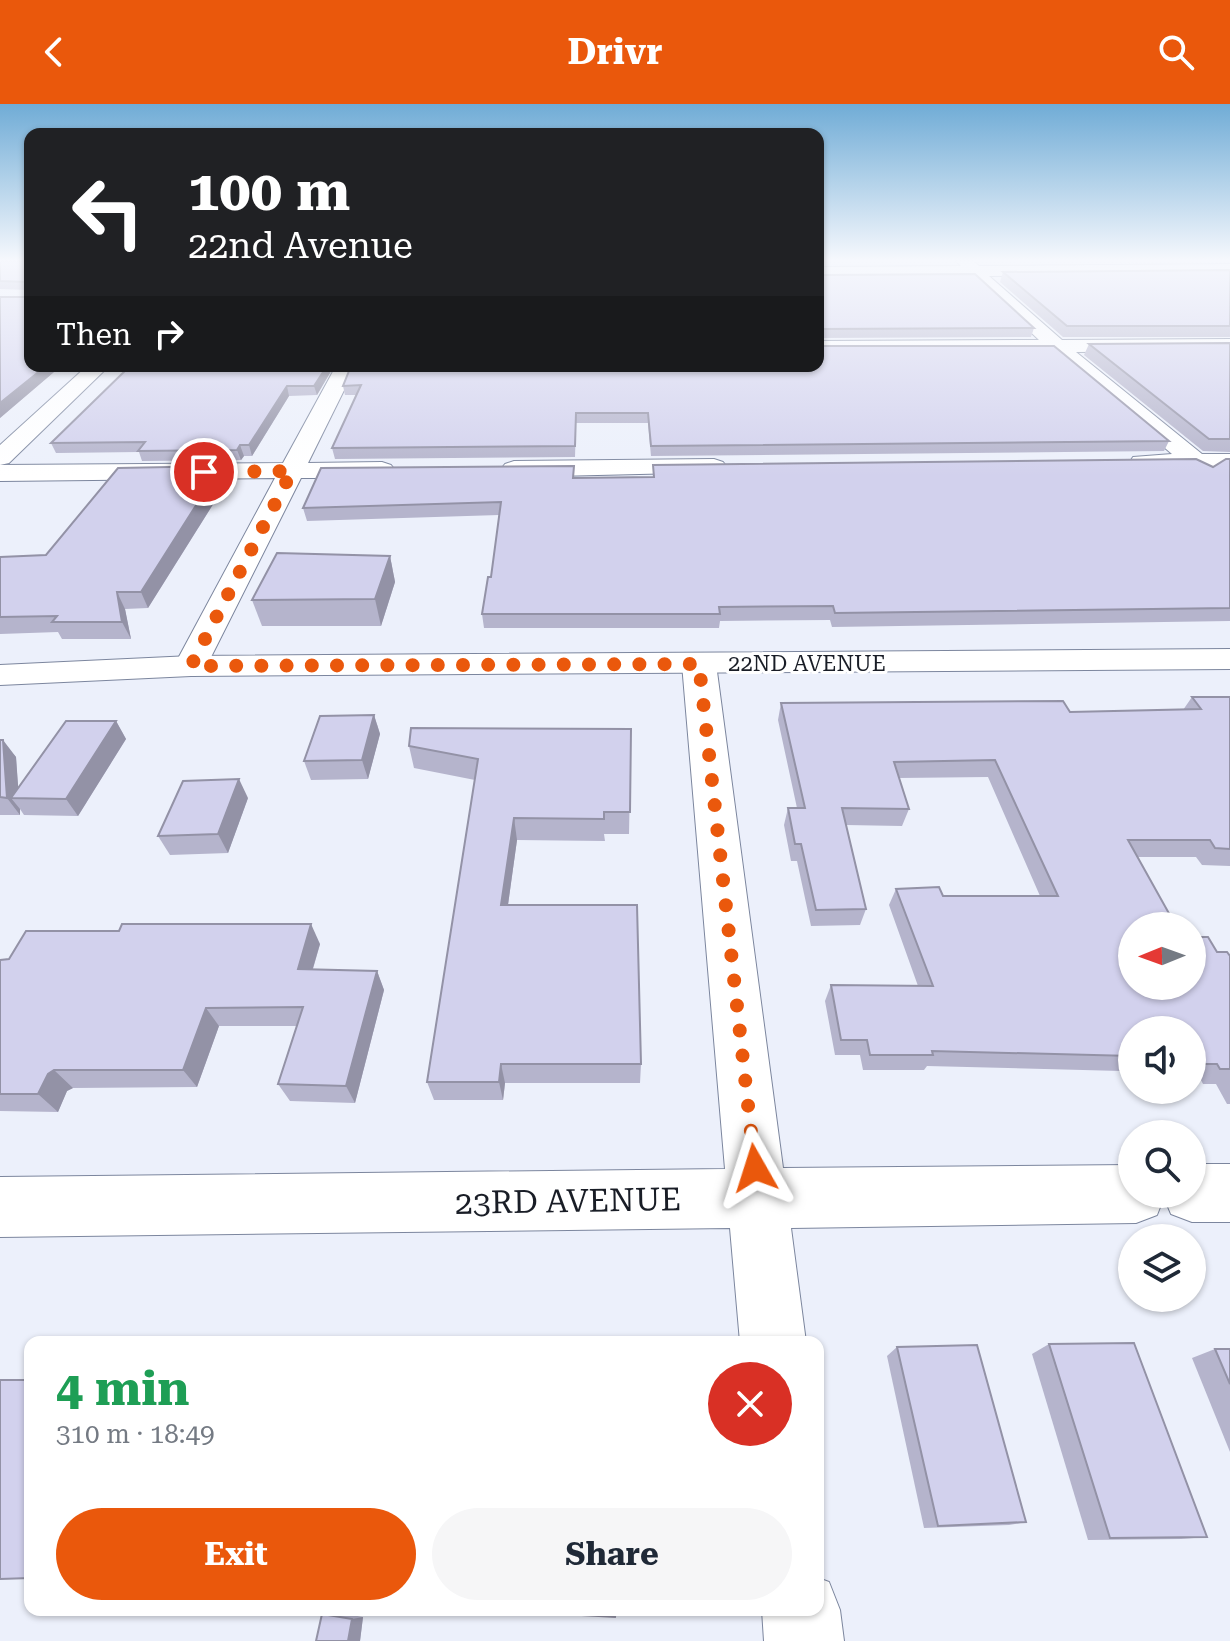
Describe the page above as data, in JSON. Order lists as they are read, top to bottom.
{
  "streets": {
    "street": ["22ND AVENUE", "23RD AVENUE"]
  },
  "north": "left",
  "page": {
    "header": "Drivr",
    "turn": ["100 m", "22nd Avenue"],
    "then": "Then",
    "heading": ["4 min", "310 m · 18:49"],
    "buttons": ["Exit", "Share"]
  }
}
